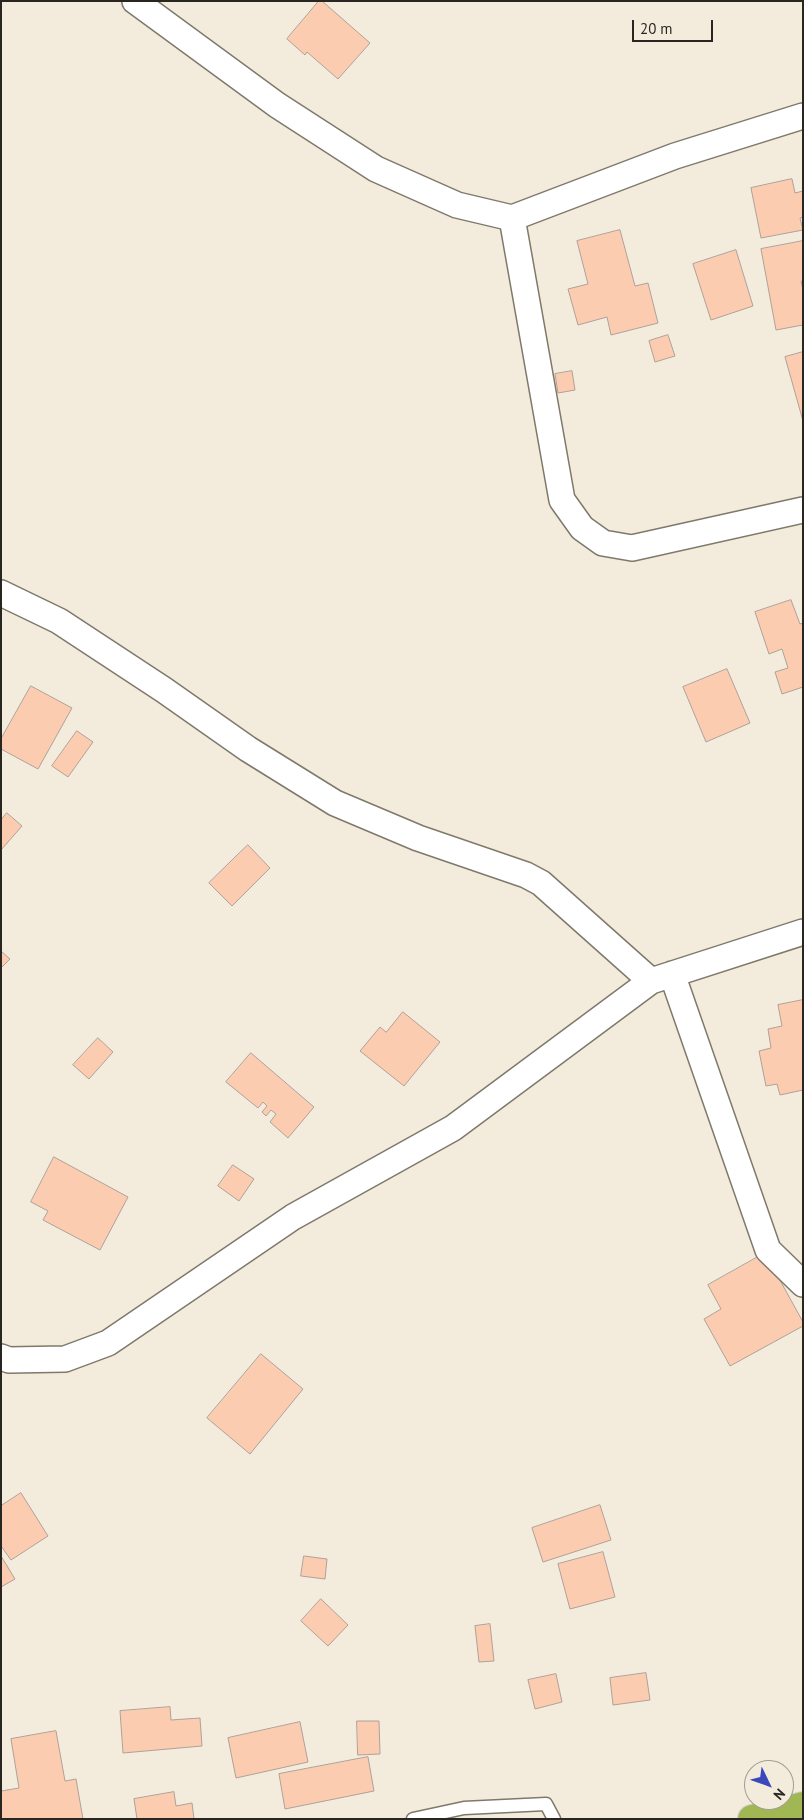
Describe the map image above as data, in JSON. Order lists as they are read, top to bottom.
{
  "scale_bar": "20 m",
  "north": "bottom right"
}
